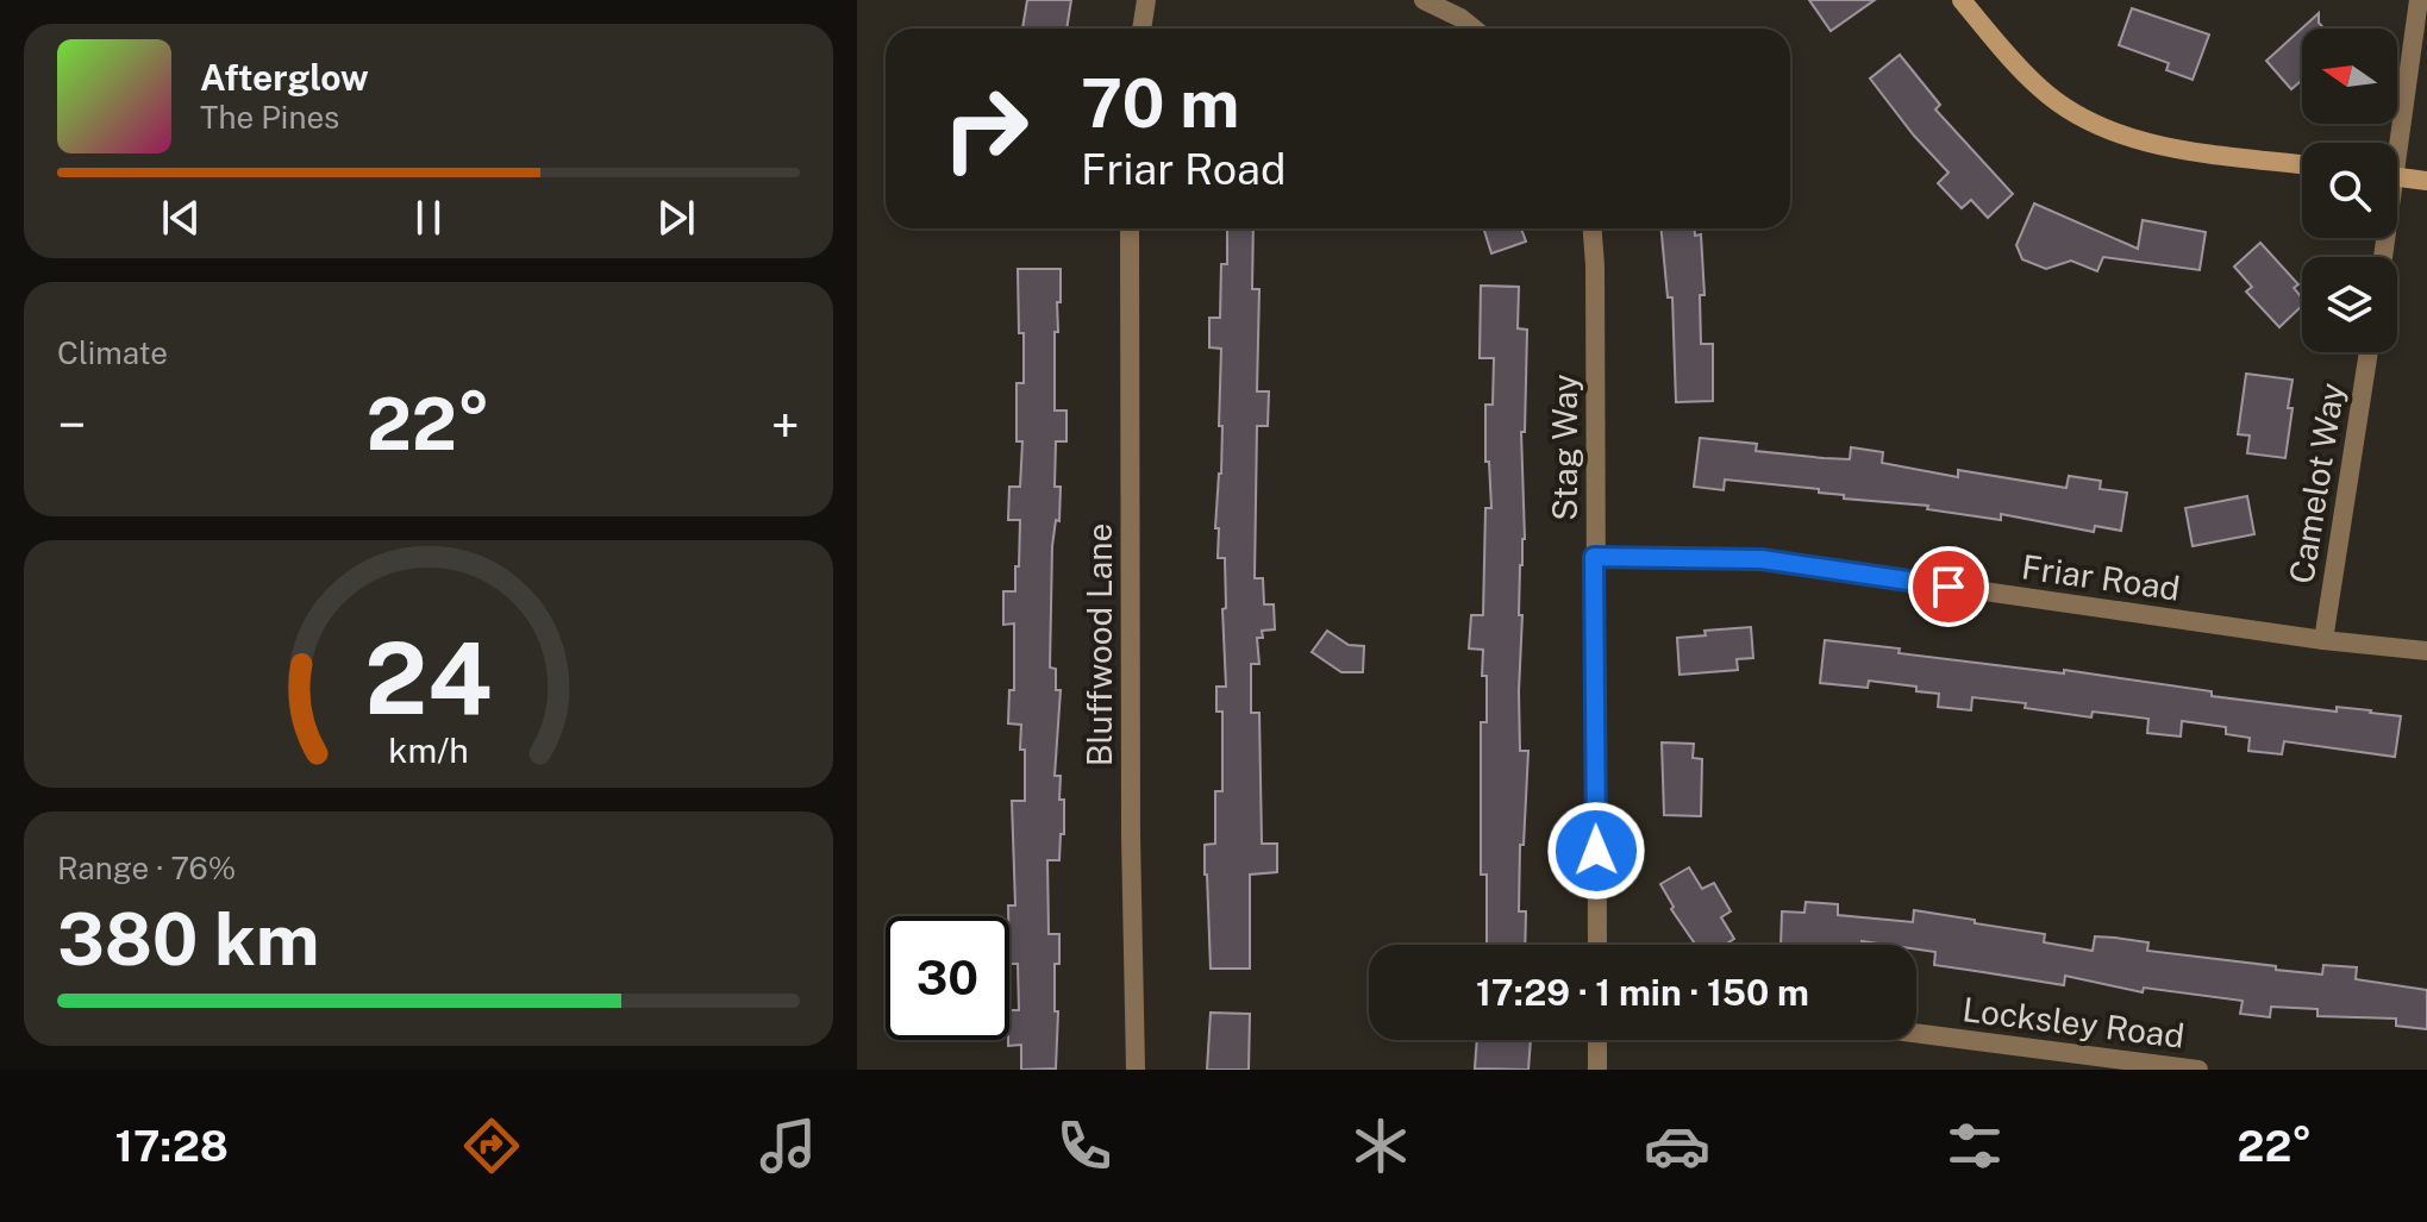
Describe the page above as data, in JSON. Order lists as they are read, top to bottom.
{
  "streets": {
    "street": [
      "Stag Way",
      "Camelot Way",
      "Friar Road",
      "Bluffwood Lane",
      "Locksley Road"
    ]
  },
  "crossings": [
    ["Stag Way", "Friar Road"],
    ["Camelot Way", "Friar Road"]
  ],
  "north": "left",
  "page": {
    "turn": ["70 m", "Friar Road"],
    "song": ["Afterglow", "The Pines"],
    "tile": [
      "Climate",
      ["Range · 76%", "380 km"]
    ],
    "heat": ["−", "22°", "+"],
    "limit": "30",
    "trip": "17:29 · 1 min · 150 m",
    "tabs": ["17:28", "22°"],
    "gauge": ["24", "km/h"]
  }
}
